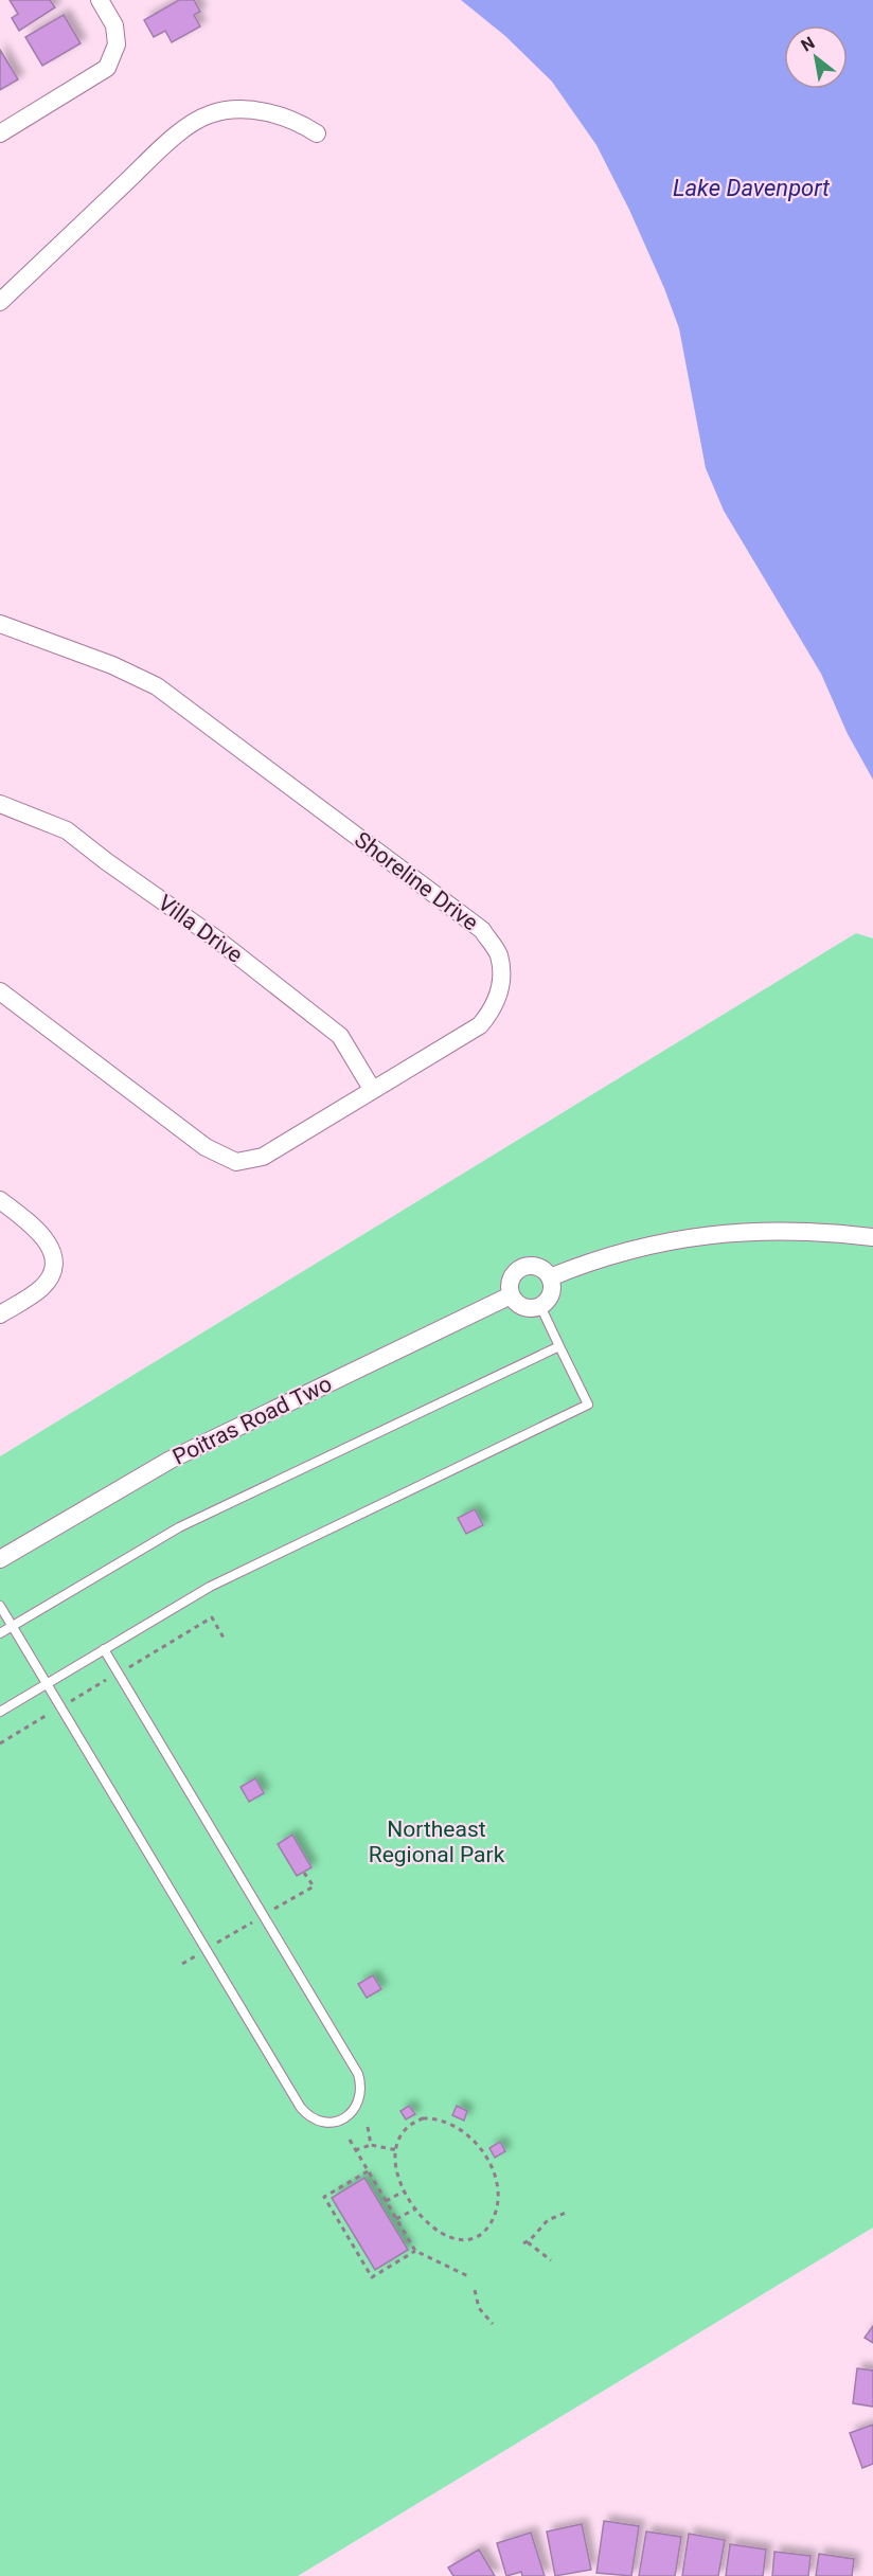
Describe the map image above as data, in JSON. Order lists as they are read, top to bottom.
{
  "streets": {
    "street": ["Shoreline Drive", "Villa Drive", "Poitras Road Two"]
  },
  "crossings": [
    ["Shoreline Drive", "Villa Drive"]
  ],
  "water": ["Lake Davenport"],
  "parks": ["Northeast Regional Park"],
  "north": "top left"
}
